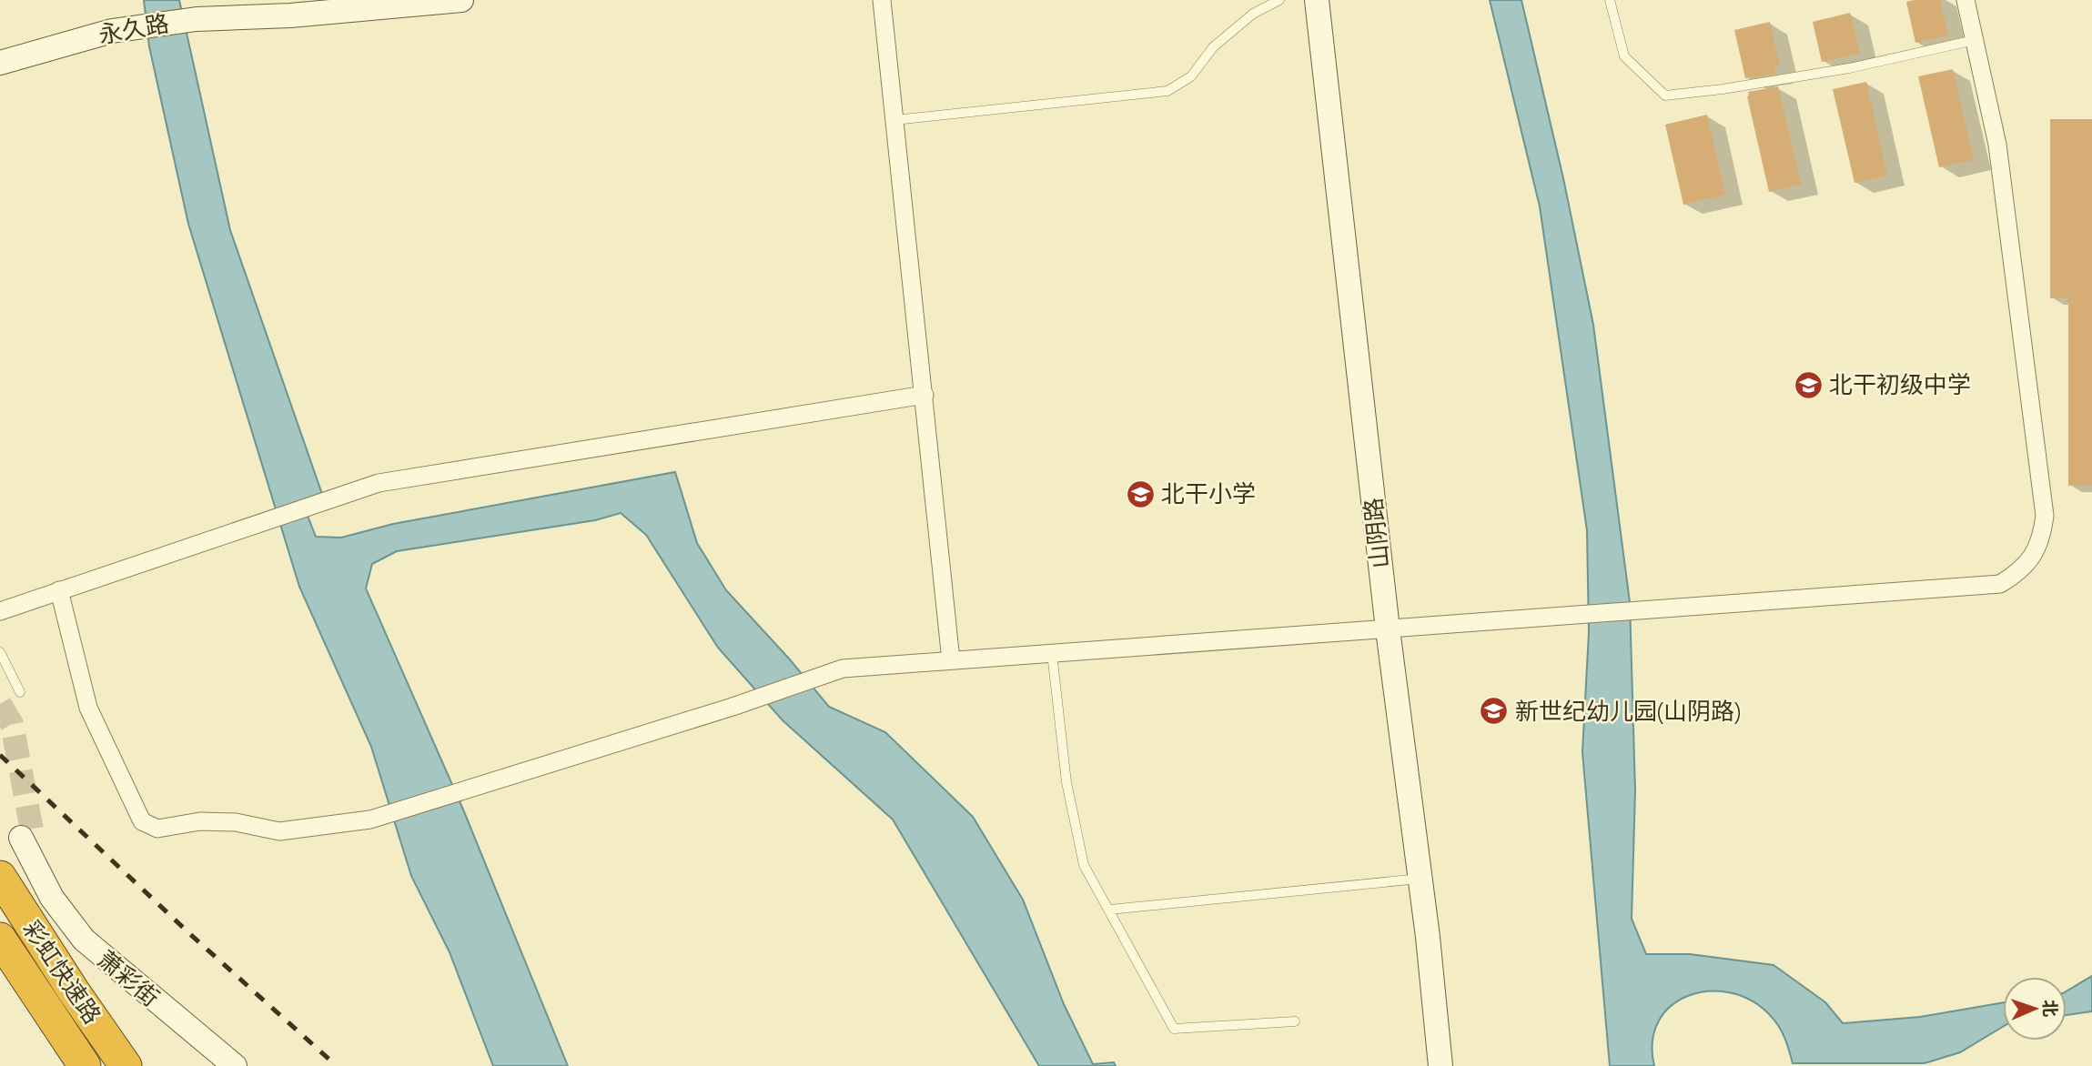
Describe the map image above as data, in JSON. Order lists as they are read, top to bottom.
{
  "streets": {
    "highway": ["彩虹快速路"],
    "main road": ["永久路", "山阴路", "萧彩街"]
  },
  "places": {
    "school or university": ["北干初级中学", "北干小学", "新世纪幼儿园(山阴路)"]
  },
  "north": "right"
}
